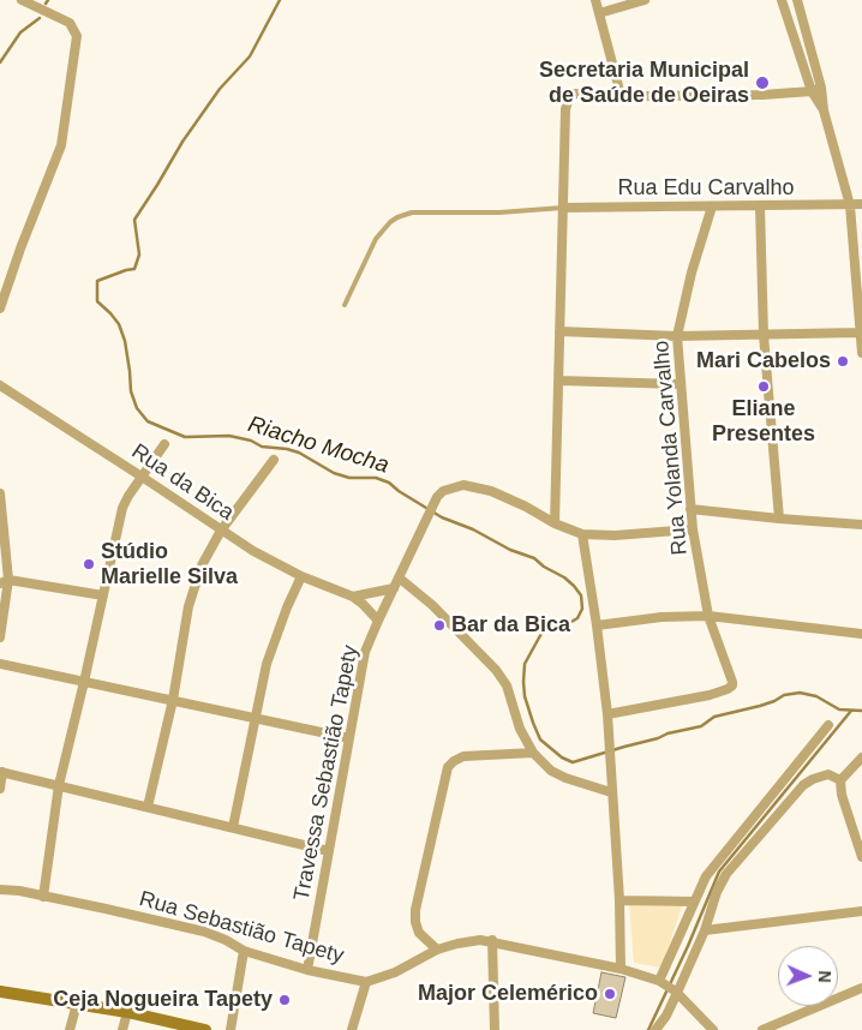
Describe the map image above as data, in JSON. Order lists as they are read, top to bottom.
{
  "streets": {
    "street": [
      "Rua Edu Carvalho",
      "Rua Yolanda Carvalho",
      "Rua da Bica",
      "Travessa Sebastião Tapety",
      "Rua Sebastião Tapety"
    ]
  },
  "crossings": [
    ["Rua Edu Carvalho", "Rua Yolanda Carvalho"],
    ["Rua da Bica", "Travessa Sebastião Tapety"],
    ["Travessa Sebastião Tapety", "Rua Sebastião Tapety"]
  ],
  "water": ["Riacho Mocha"],
  "places": [
    "Secretaria Municipal de Saúde de Oeiras",
    "Mari Cabelos",
    "Eliane Presentes",
    "Stúdio Marielle Silva",
    "Bar da Bica",
    "Major Celemérico",
    "Ceja Nogueira Tapety"
  ],
  "north": "right"
}
